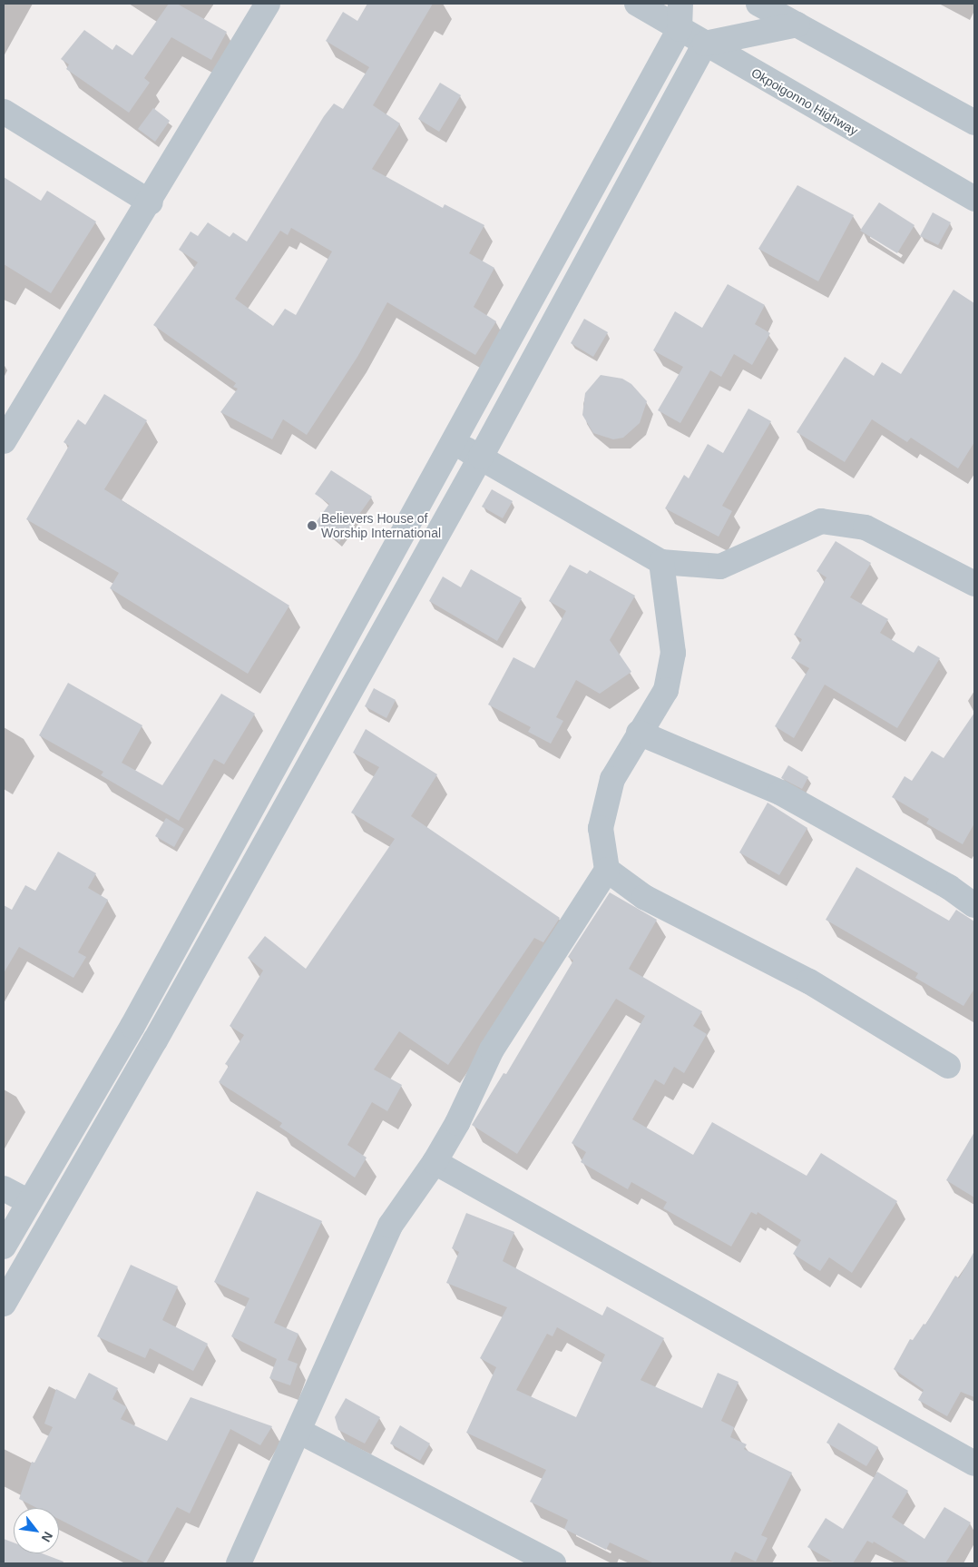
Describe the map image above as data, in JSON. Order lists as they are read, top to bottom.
{
  "streets": {
    "street": ["Okpoigonno Highway"]
  },
  "places": ["Believers House of Worship International"],
  "north": "bottom right"
}
